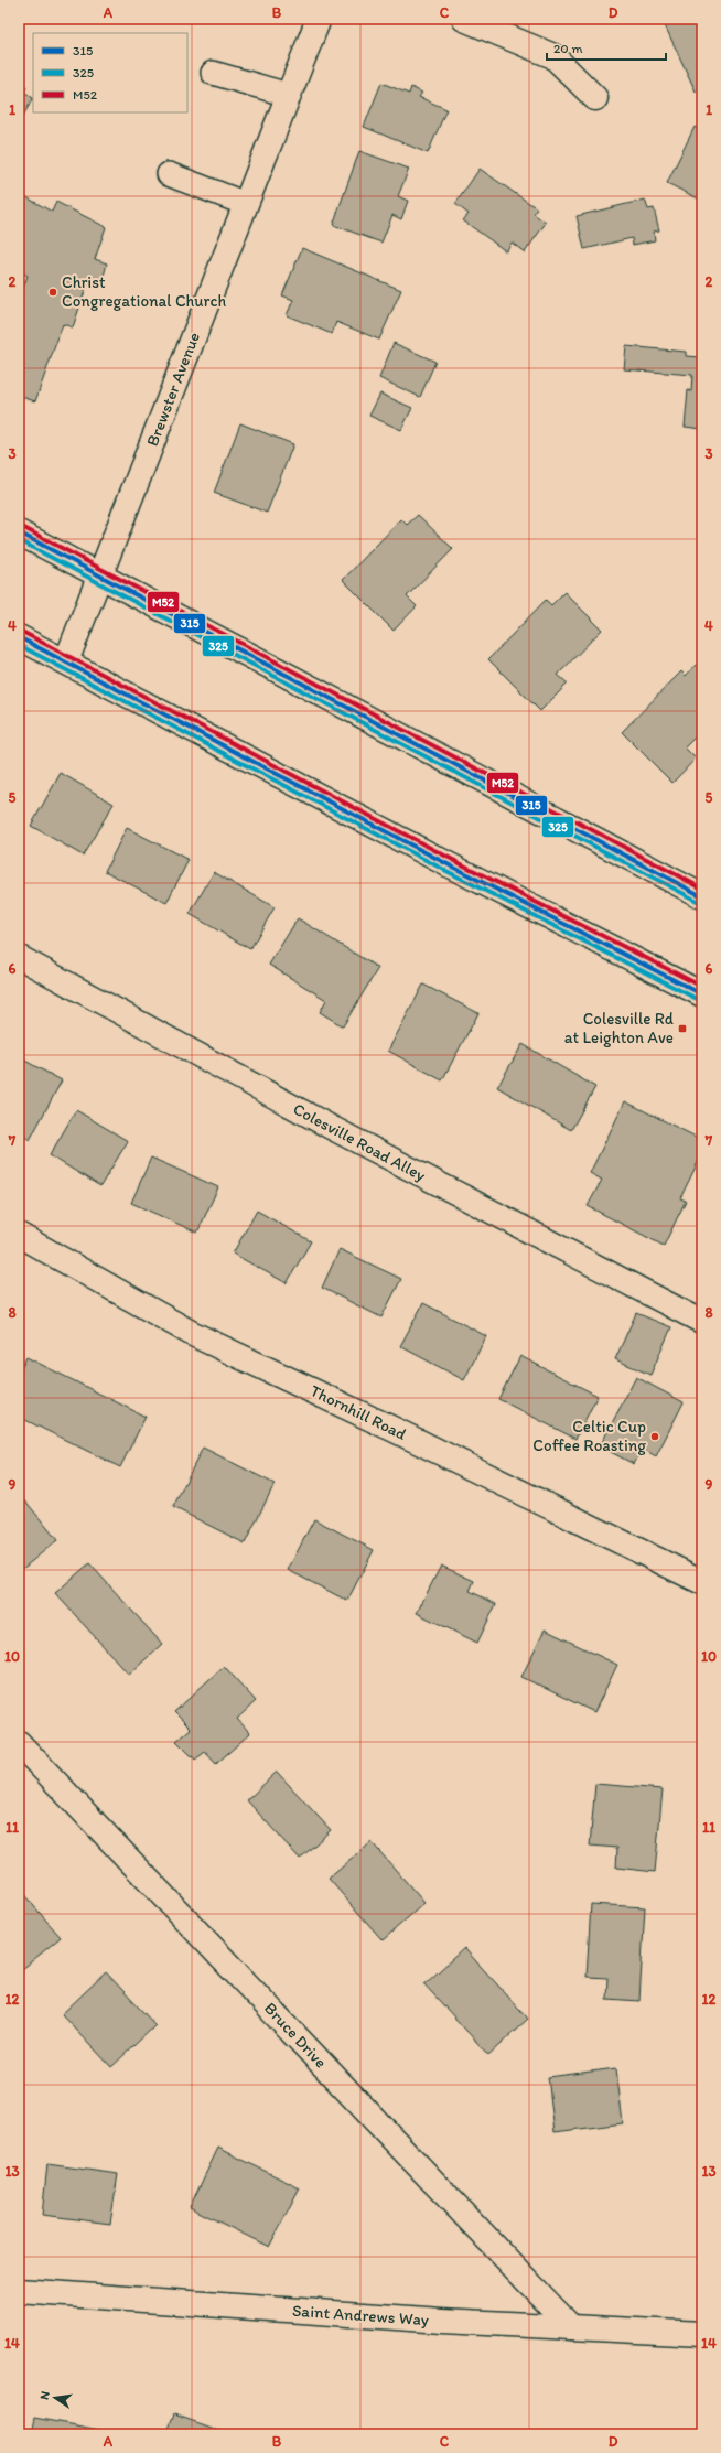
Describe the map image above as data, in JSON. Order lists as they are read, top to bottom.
{
  "streets": {
    "main road": [
      "Brewster Avenue",
      "Thornhill Road",
      "Bruce Drive",
      "Saint Andrews Way"
    ],
    "lane": ["Colesville Road Alley"]
  },
  "crossings": [
    ["Bruce Drive", "Saint Andrews Way"]
  ],
  "places": {
    "other": ["Christ Congregational Church", "Celtic Cup Coffee Roasting"],
    "transit": ["Colesville Rd at Leighton Ave"]
  },
  "lines": ["transit line M52", "transit line 315", "transit line 325"],
  "legend": ["315", "325", "M52"],
  "scale_bar": "20 m",
  "north": "left",
  "grid": {
    "columns": [
      "A",
      "B",
      "C",
      "D"
    ],
    "rows": [
      "1",
      "2",
      "3",
      "4",
      "5",
      "6",
      "7",
      "8",
      "9",
      "10",
      "11",
      "12",
      "13",
      "14"
    ]
  }
}
